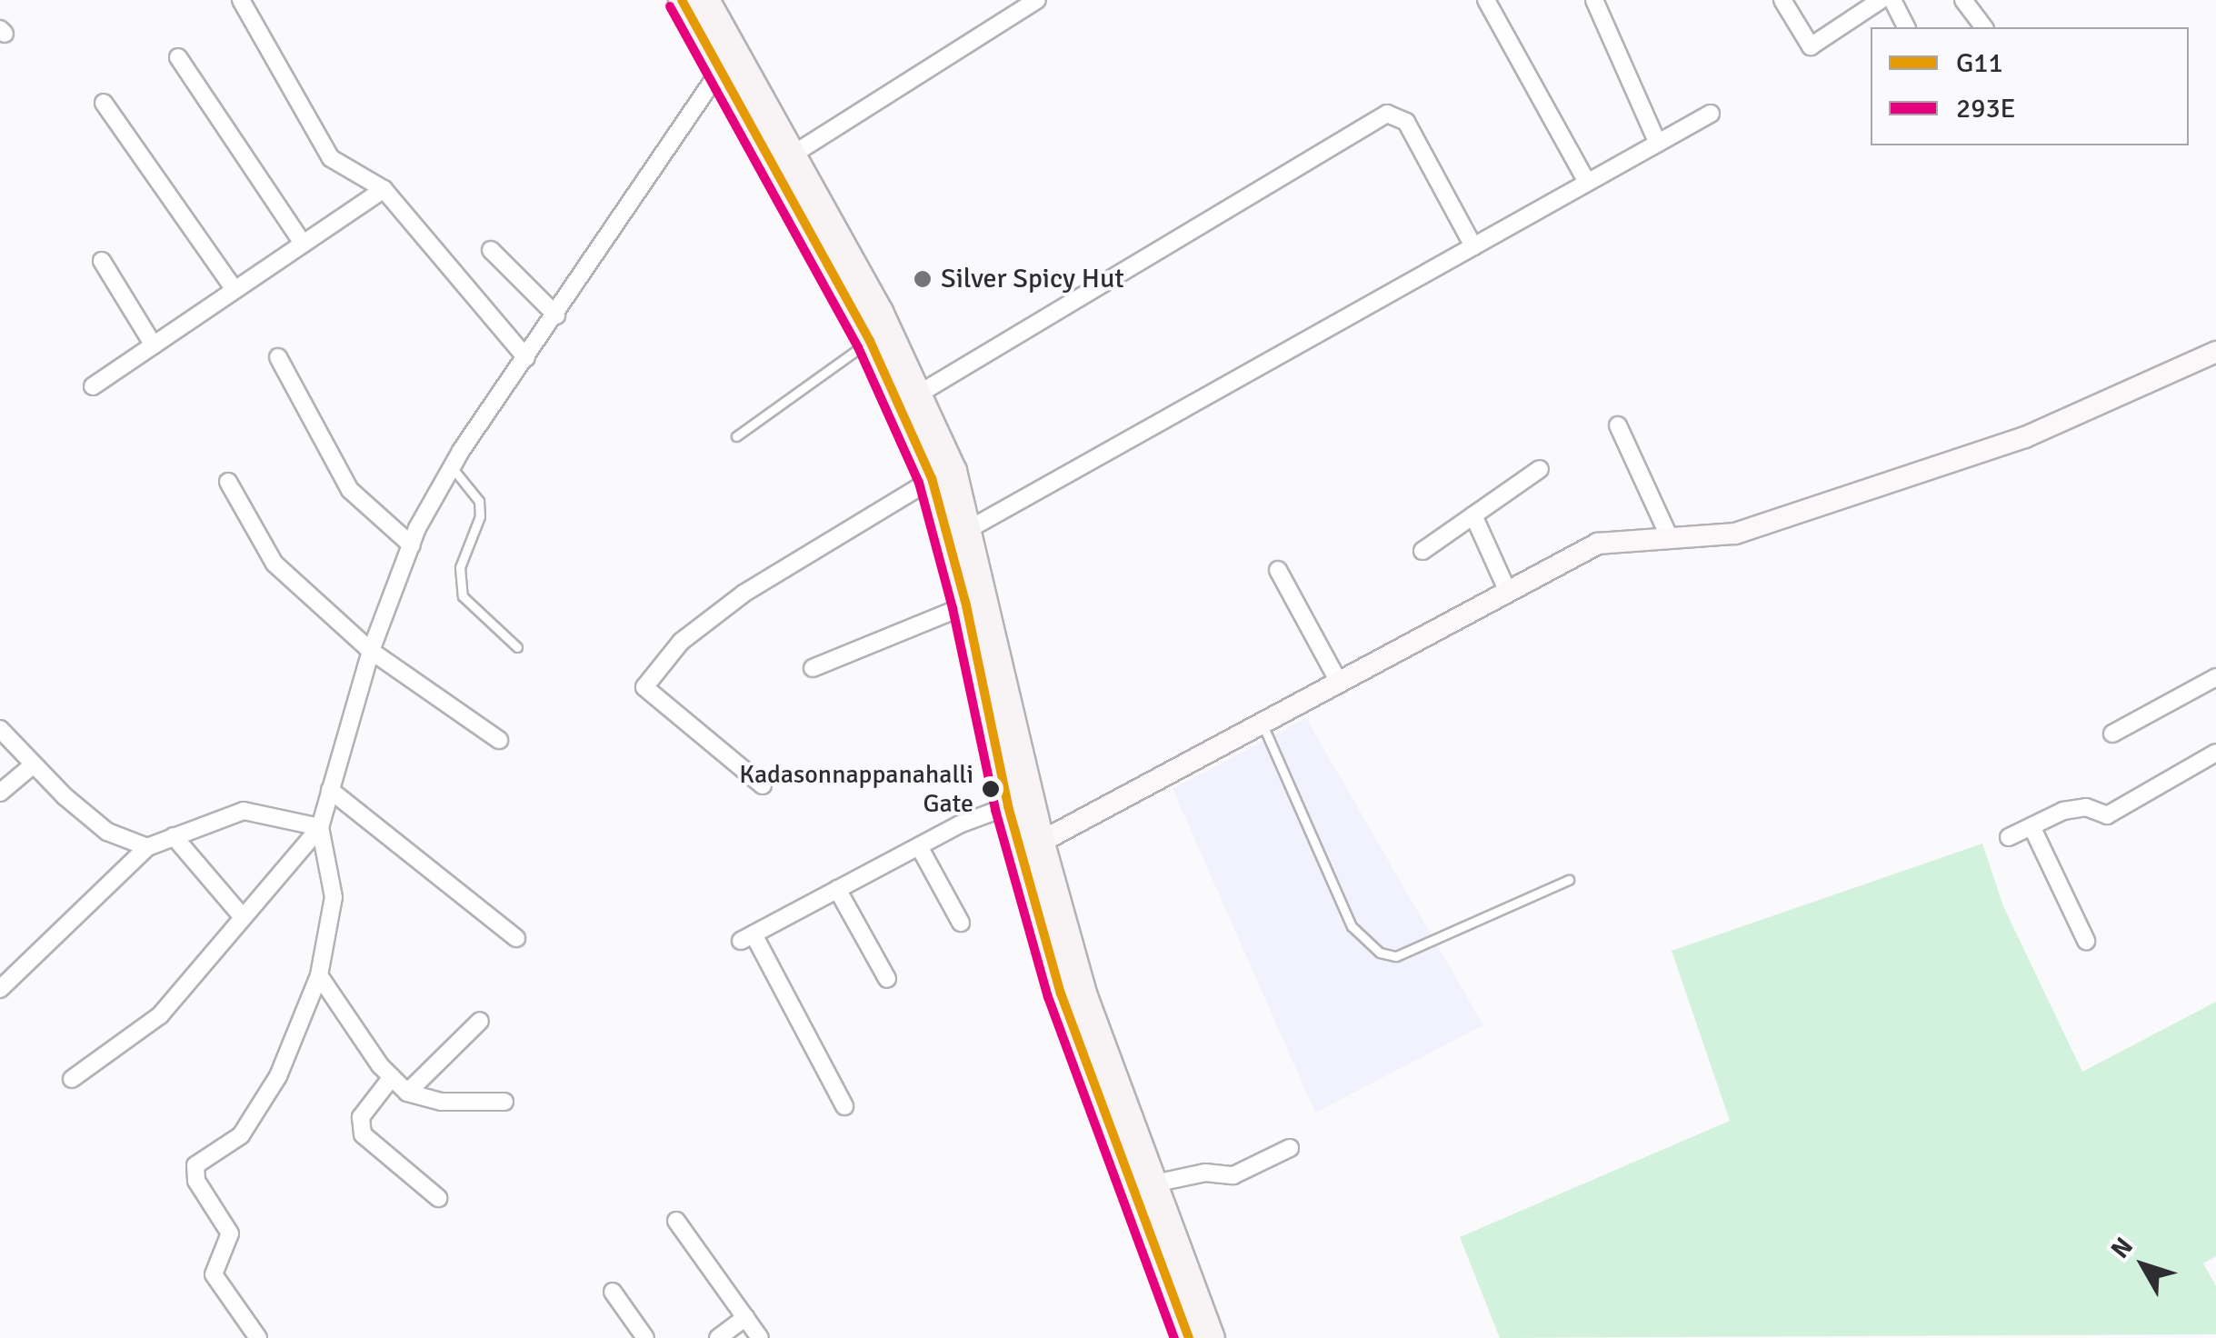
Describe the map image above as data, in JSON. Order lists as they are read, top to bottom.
{
  "places": ["Silver Spicy Hut", "Kadasonnappanahalli Gate"],
  "lines": ["transit line G11", "transit line 293E"],
  "legend": ["G11", "293E"],
  "north": "top left"
}
